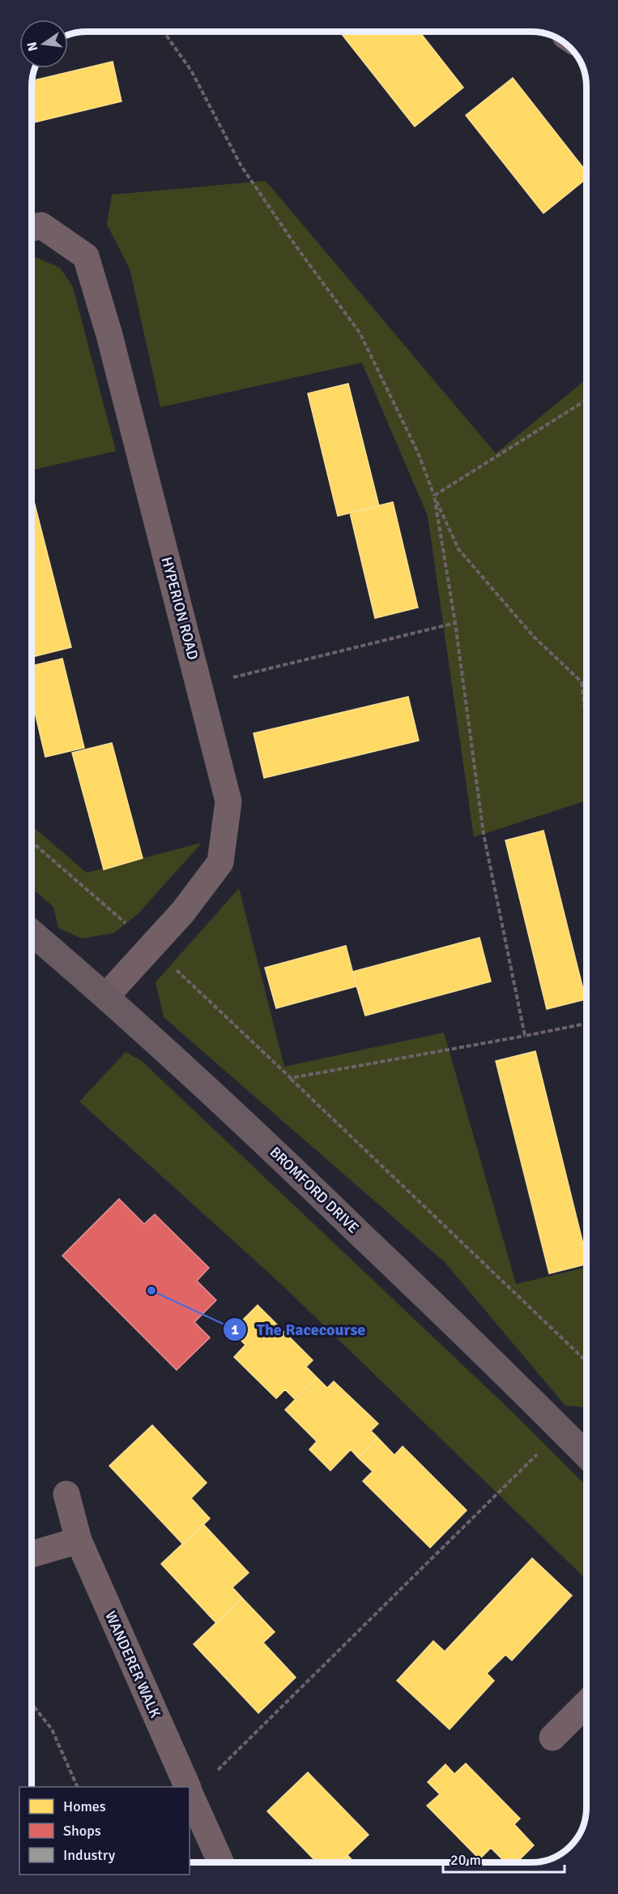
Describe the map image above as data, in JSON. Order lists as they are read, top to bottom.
{
  "streets": {
    "street": ["HYPERION ROAD", "BROMFORD DRIVE", "WANDERER WALK"]
  },
  "crossings": [
    ["HYPERION ROAD", "BROMFORD DRIVE"]
  ],
  "places": ["The Racecourse"],
  "legend": ["Homes", "Shops", "Industry"],
  "scale_bar": "20 m",
  "north": "left"
}
